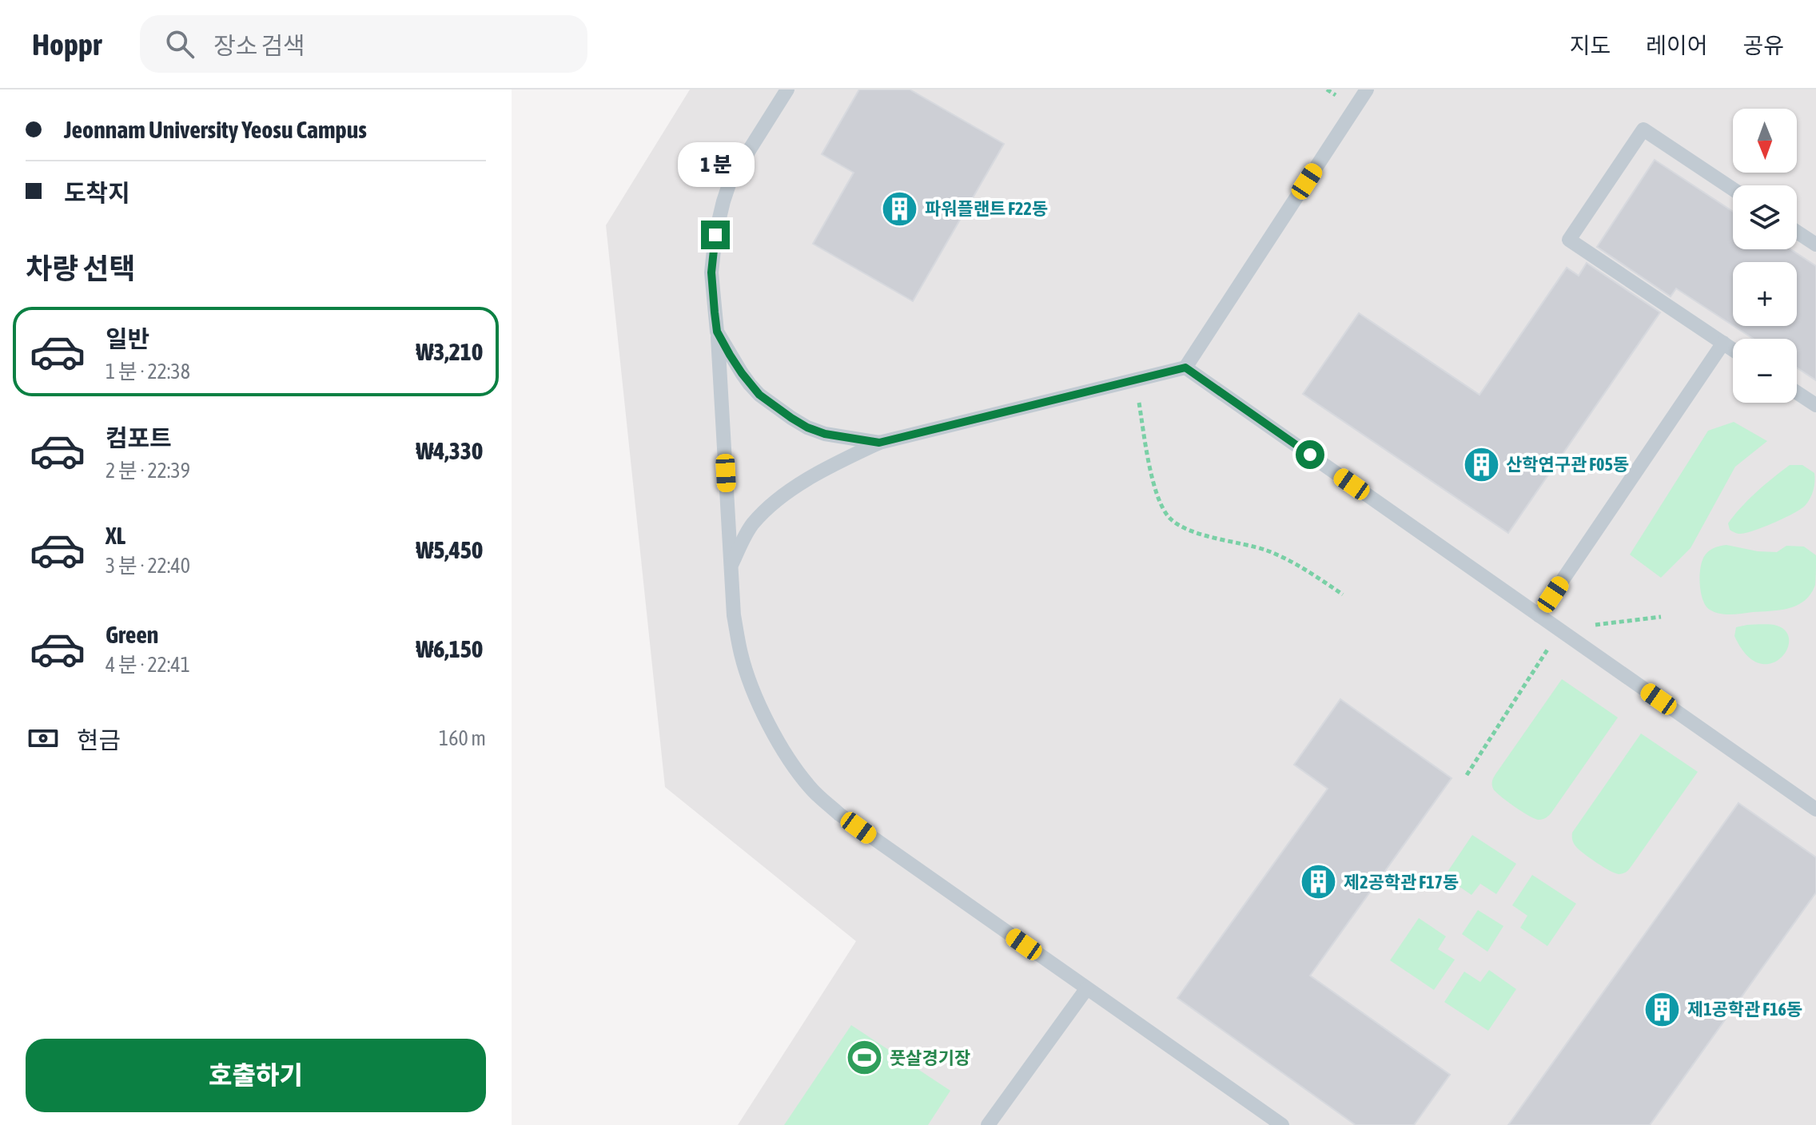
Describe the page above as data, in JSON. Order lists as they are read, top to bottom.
{
  "places": {
    "building": [
      "파워플랜트 F22동",
      "산학연구관 F05동",
      "제2공학관 F17동",
      "제1공학관 F16동"
    ],
    "sports": ["풋살경기장"]
  },
  "north": "bottom",
  "page": {
    "header": "Hoppr",
    "search": "장소 검색",
    "nav": ["지도", "레이어", "공유"],
    "banner": ["Jeonnam University Yeosu Campus", "도착지"],
    "map_buttons": ["+", "−"],
    "bubble": "1 분",
    "heading": "차량 선택",
    "list": [
      {
        "name": "일반",
        "note": "1 분 · 22:38",
        "value": "₩3,210"
      },
      {
        "name": "컴포트",
        "note": "2 분 · 22:39",
        "value": "₩4,330"
      },
      {
        "name": "XL",
        "note": "3 분 · 22:40",
        "value": "₩5,450"
      },
      {
        "name": "Green",
        "note": "4 분 · 22:41",
        "value": "₩6,150"
      }
    ],
    "pay": ["현금", "160 m"],
    "buttons": "호출하기"
  }
}
